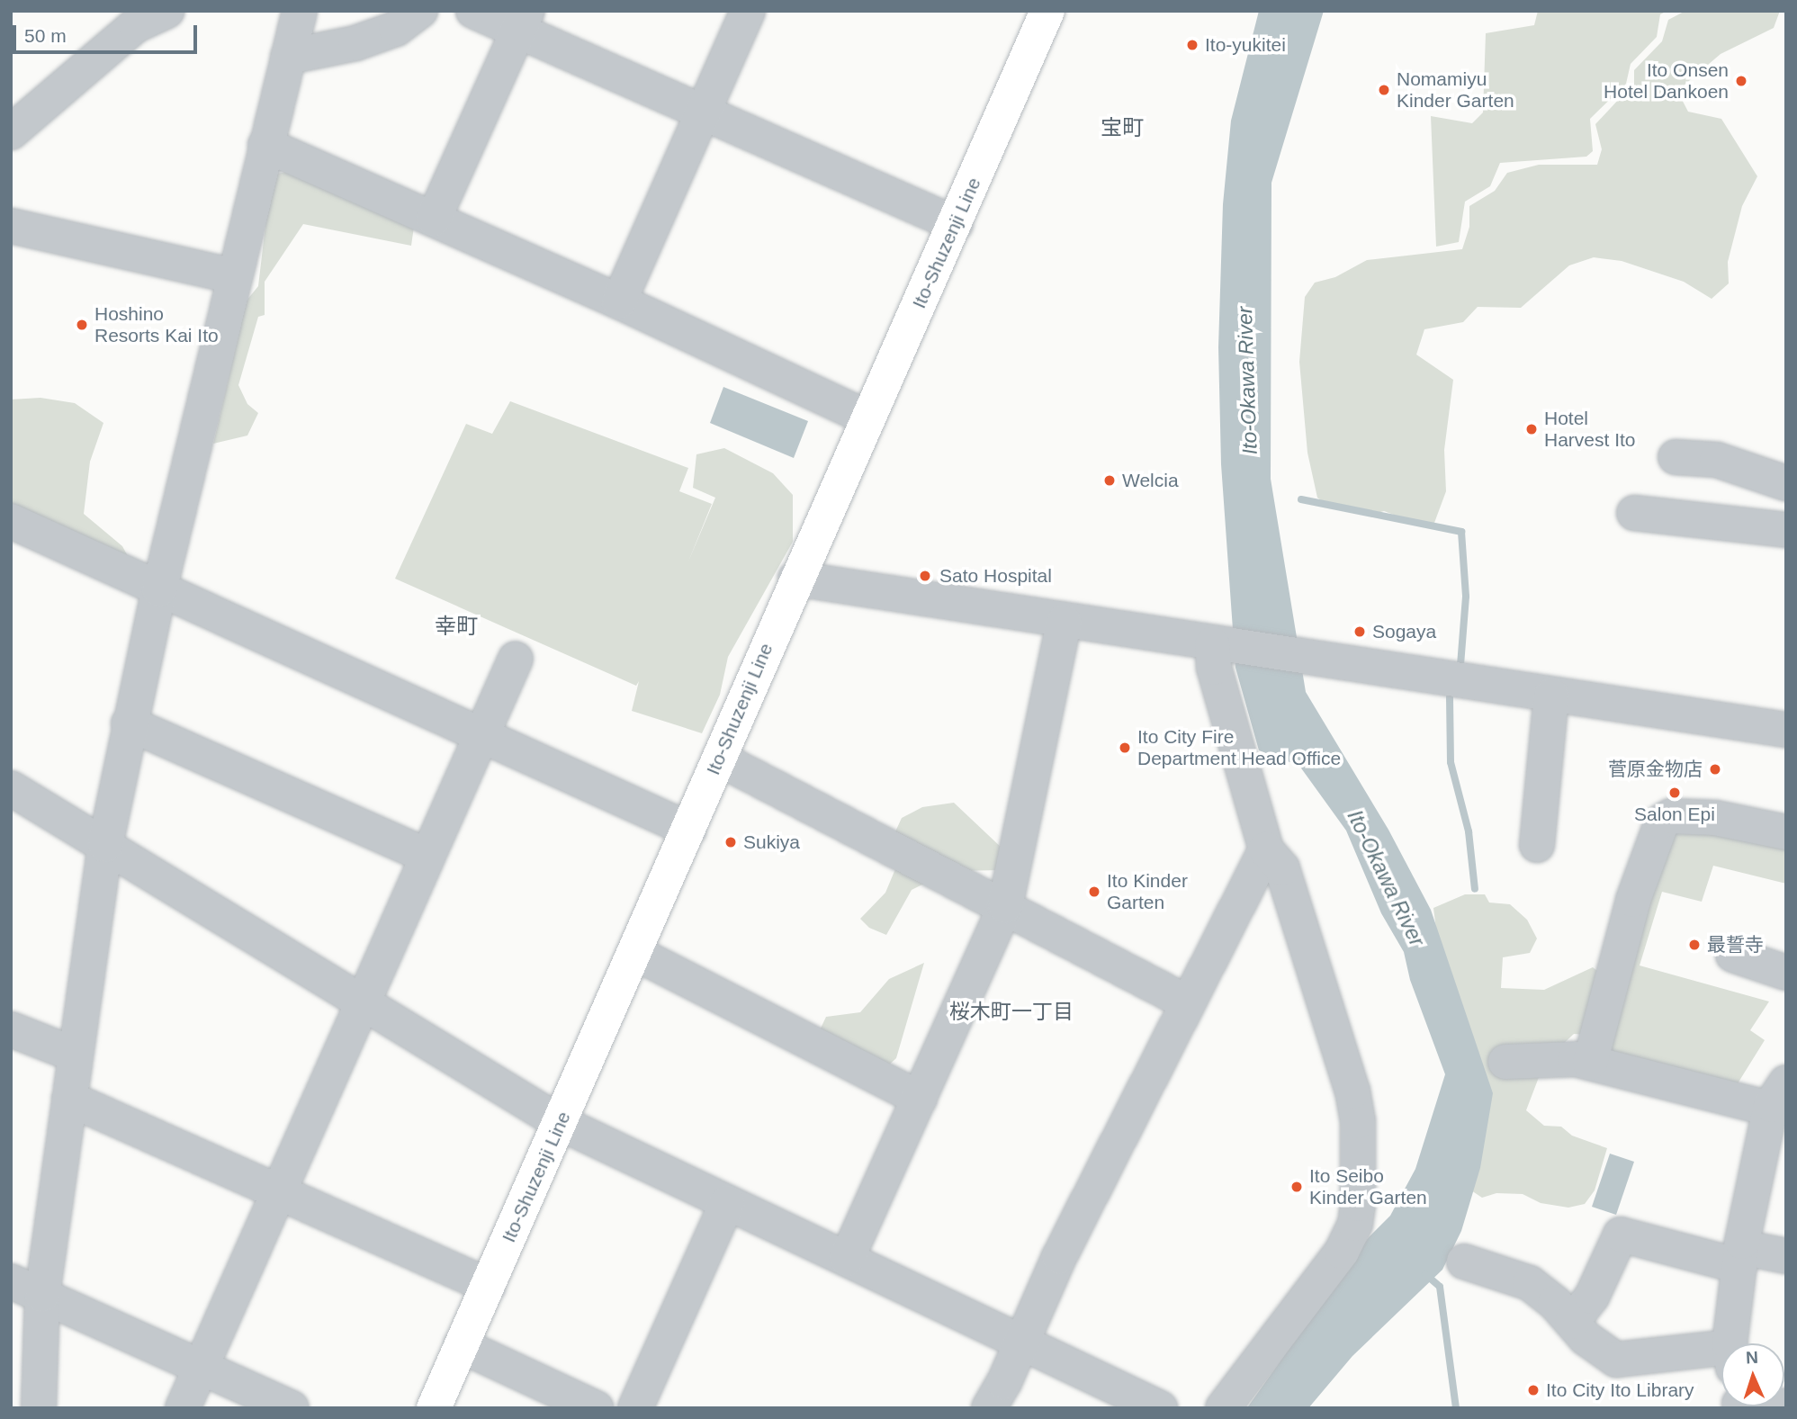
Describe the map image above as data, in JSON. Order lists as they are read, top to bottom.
{
  "streets": {
    "main road": ["Ito-Shuzenji Line"]
  },
  "districts": ["宝町", "幸町", "桜木町一丁目"],
  "water": ["Ito-Okawa River"],
  "places": [
    "Ito-yukitei",
    "Ito Onsen Hotel Dankoen",
    "Nomamiyu Kinder Garten",
    "Hoshino Resorts Kai Ito",
    "Hotel Harvest Ito",
    "Welcia",
    "Sato Hospital",
    "Sogaya",
    "Ito City Fire Department Head Office",
    "菅原金物店",
    "Salon Epi",
    "Sukiya",
    "Ito Kinder Garten",
    "最誓寺",
    "Ito Seibo Kinder Garten",
    "Ito City Ito Library"
  ],
  "scale_bar": "50 m",
  "north": "top"
}
